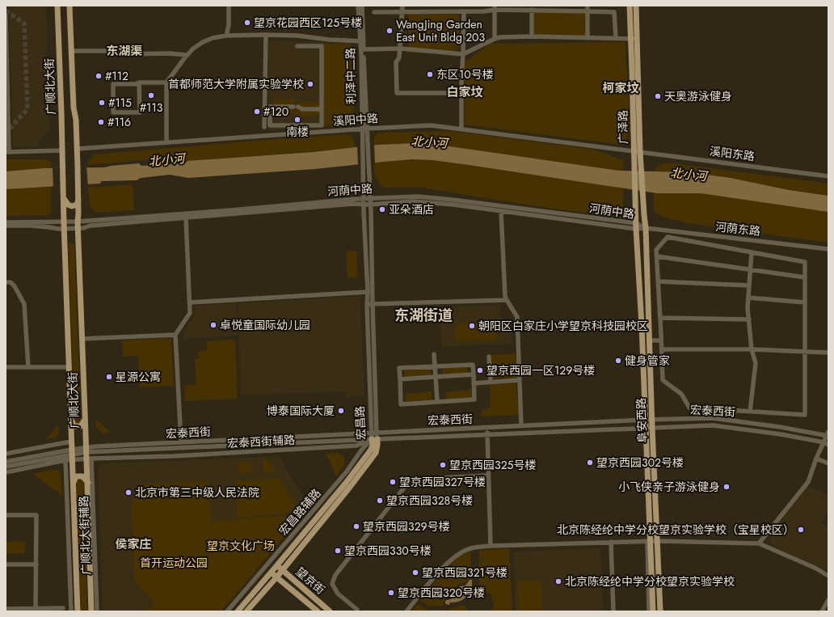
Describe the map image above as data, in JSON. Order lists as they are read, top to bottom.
{
  "streets": {
    "main road": [
      "广顺北大街",
      "广泽路",
      "阜安西路",
      "宏昌路",
      "望京街"
    ],
    "street": [
      "利泽中二路",
      "溪阳中路",
      "溪阳东路",
      "河荫中路",
      "河荫东路",
      "宏泰西街",
      "宏泰西街辅路",
      "宏昌路辅路",
      "广顺北大街辅路"
    ]
  },
  "crossings": [
    ["利泽中二路", "溪阳中路"],
    ["利泽中二路", "河荫中路"],
    ["利泽中二路", "宏昌路"],
    ["广顺北大街", "溪阳中路"],
    ["广顺北大街", "河荫中路"],
    ["广顺北大街", "宏泰西街"],
    ["广顺北大街", "宏泰西街辅路"],
    ["广顺北大街", "广顺北大街辅路"],
    ["溪阳中路", "广泽路"],
    ["溪阳中路", "溪阳东路"],
    ["广泽路", "溪阳东路"],
    ["广泽路", "河荫中路"],
    ["广泽路", "河荫东路"],
    ["广泽路", "阜安西路"],
    ["河荫中路", "河荫东路"],
    ["河荫中路", "阜安西路"],
    ["河荫中路", "宏昌路"],
    ["河荫东路", "阜安西路"],
    ["宏泰西街", "阜安西路"],
    ["宏泰西街", "宏昌路"],
    ["宏泰西街", "宏泰西街辅路"],
    ["宏泰西街", "宏昌路辅路"],
    ["宏昌路", "宏泰西街辅路"],
    ["宏昌路", "宏昌路辅路"],
    ["宏昌路", "望京街"],
    ["宏泰西街辅路", "宏昌路辅路"],
    ["宏泰西街辅路", "广顺北大街辅路"]
  ],
  "districts": [
    "东湖渠",
    "柯家坟",
    "白家坟",
    "东湖街道",
    "侯家庄"
  ],
  "water": ["北小河"],
  "parks": ["望京文化广场", "首开运动公园"],
  "places": [
    "望京花园西区125号楼",
    "WangJing Garden East Unit Bldg 203",
    "东区10号楼",
    "#112",
    "首都师范大学附属实验学校",
    "#113",
    "天奥游泳健身",
    "#115",
    "#120",
    "南楼",
    "#116",
    "亚朵酒店",
    "卓悦童国际幼儿园",
    "朝阳区白家庄小学望京科技园校区",
    "健身管家",
    "望京西园一区129号楼",
    "星源公寓",
    "博泰国际大厦",
    "望京西园302号楼",
    "望京西园325号楼",
    "望京西园327号楼",
    "小飞侠亲子游泳健身",
    "北京市第三中级人民法院",
    "望京西园328号楼",
    "望京西园329号楼",
    "北京陈经纶中学分校望京实验学校（宝星校区）",
    "望京西园330号楼",
    "望京西园321号楼",
    "北京陈经纶中学分校望京实验学校",
    "望京西园320号楼"
  ]
}
